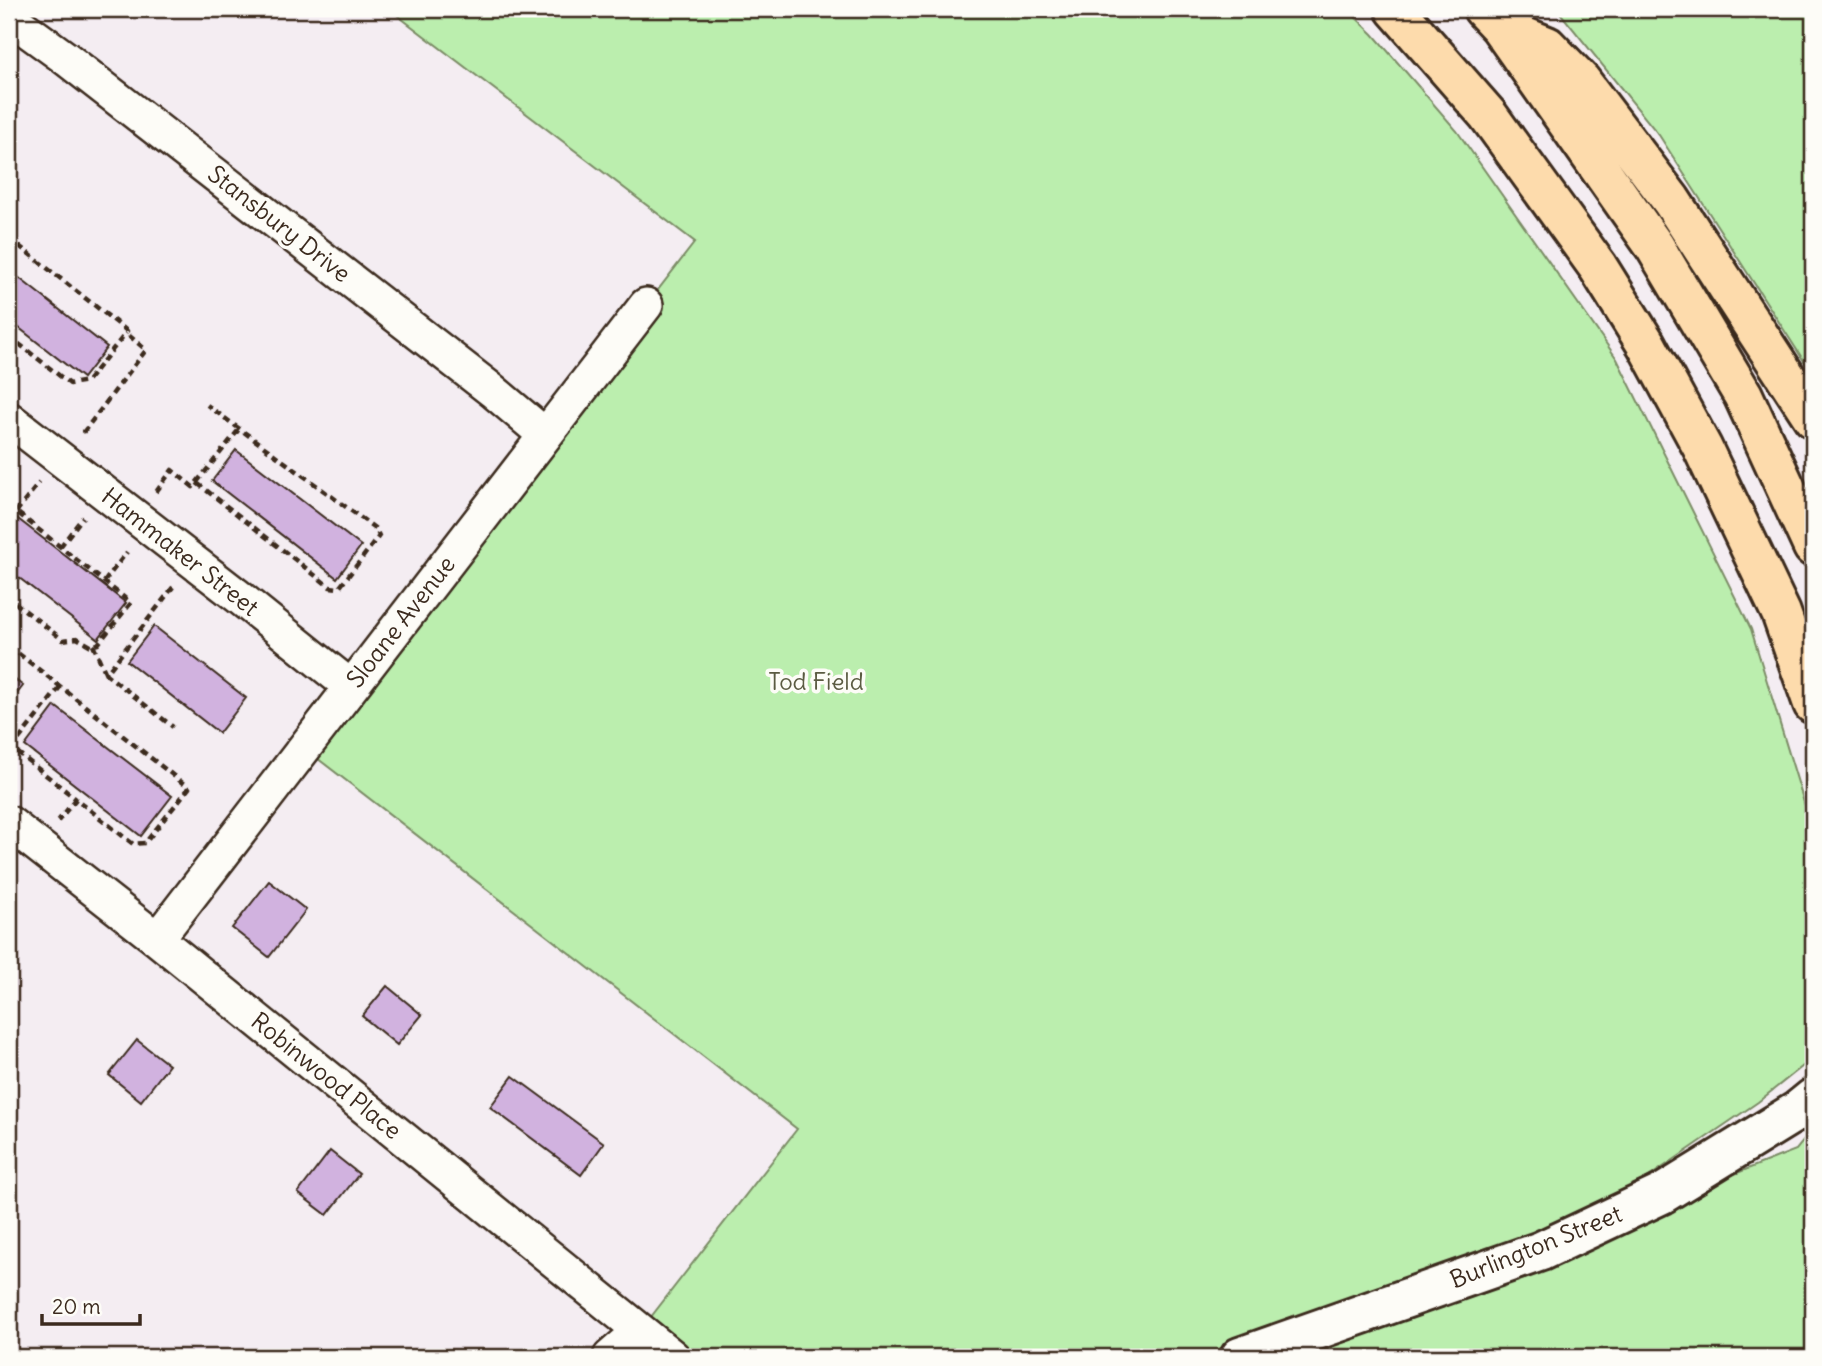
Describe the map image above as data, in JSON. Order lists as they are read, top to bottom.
{
  "streets": {
    "street": [
      "Stansbury Drive",
      "Hammaker Street",
      "Sloane Avenue",
      "Robinwood Place",
      "Burlington Street"
    ]
  },
  "crossings": [
    ["Stansbury Drive", "Sloane Avenue"],
    ["Hammaker Street", "Sloane Avenue"],
    ["Sloane Avenue", "Robinwood Place"]
  ],
  "parks": ["Tod Field"],
  "scale_bar": "20 m"
}
